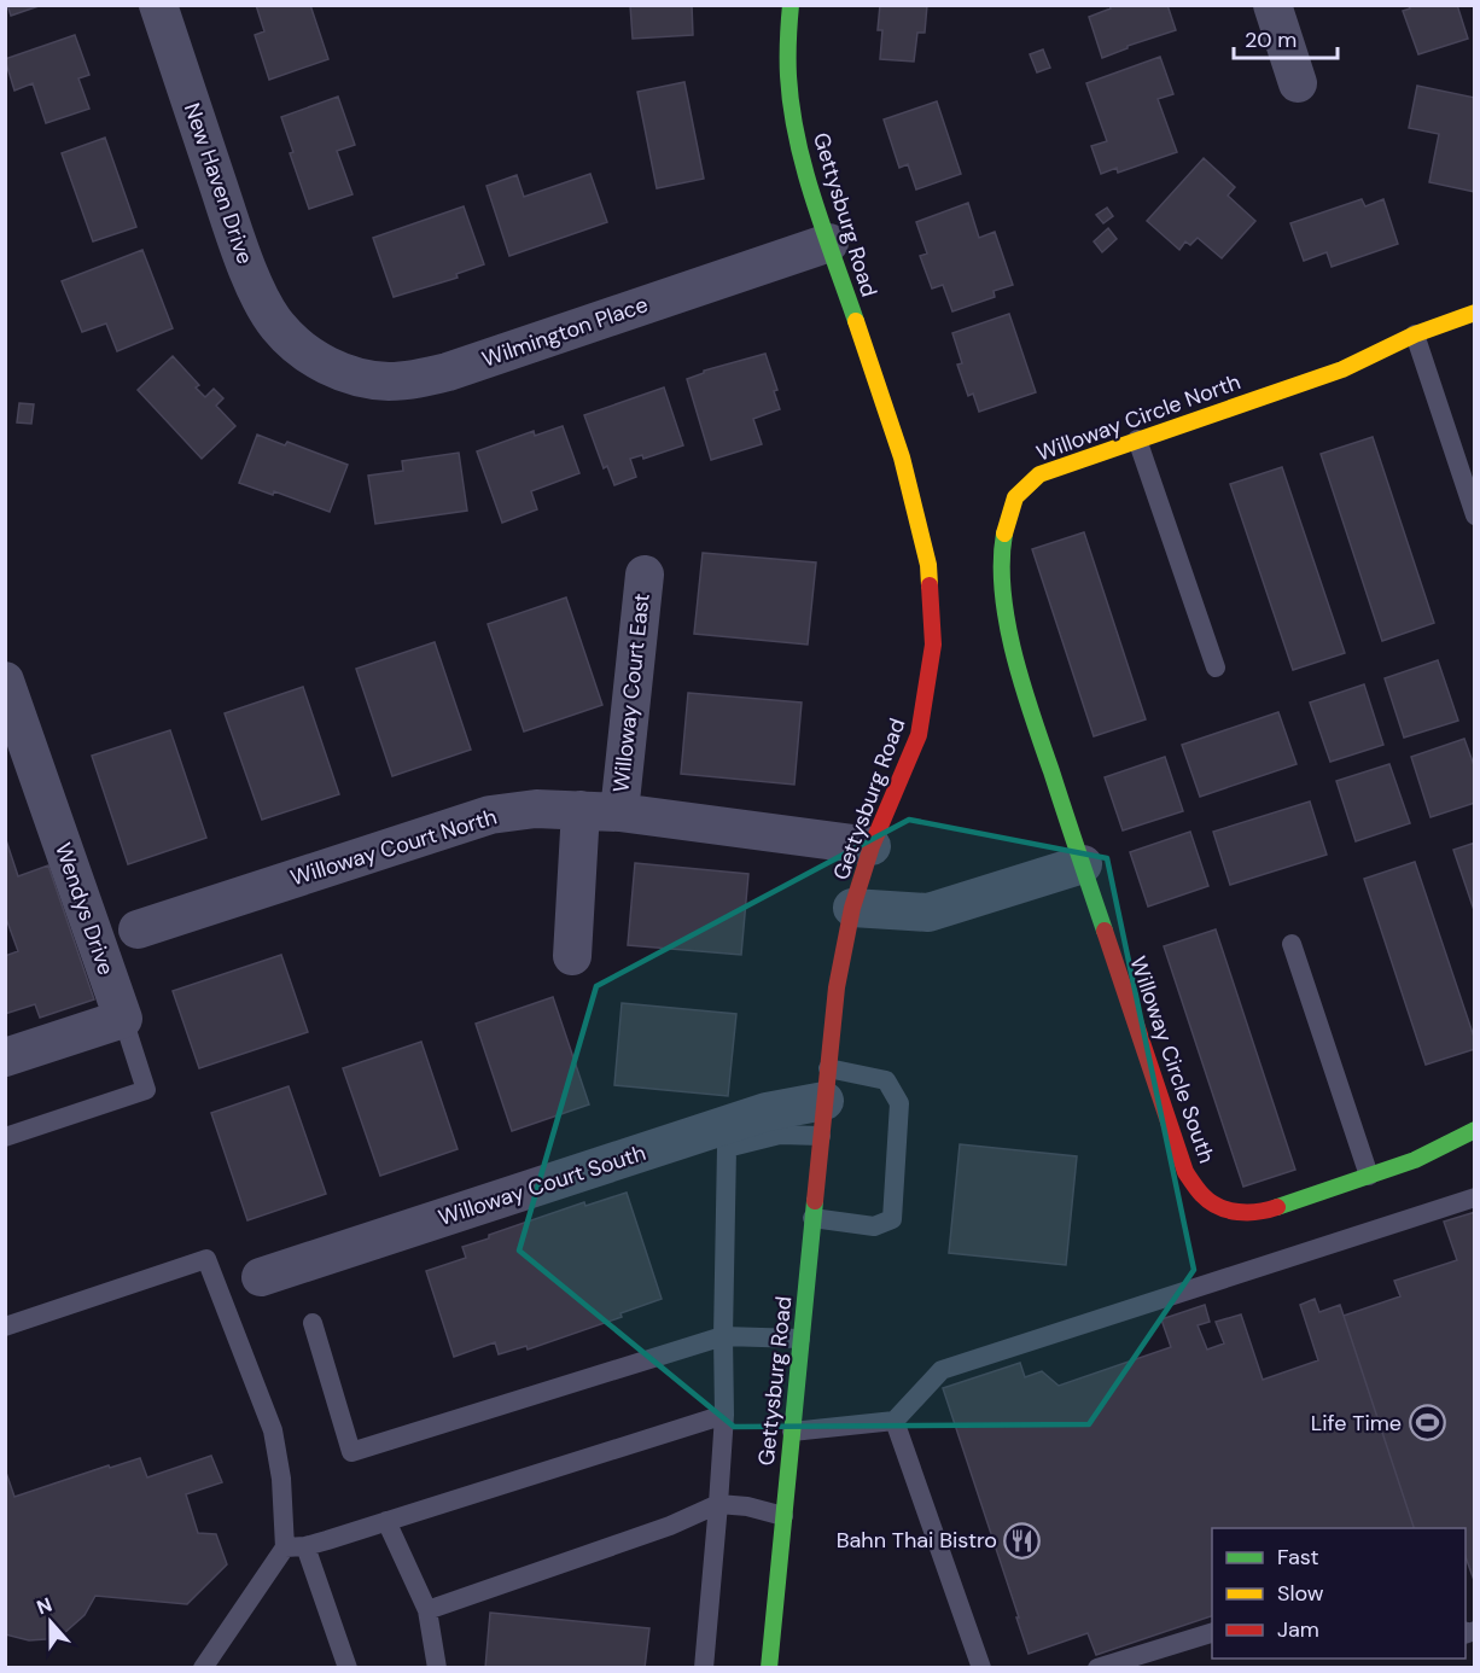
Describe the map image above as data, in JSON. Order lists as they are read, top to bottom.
{
  "streets": {
    "street": [
      "New Haven Drive",
      "Gettysburg Road",
      "Wilmington Place",
      "Willoway Circle North",
      "Willoway Court East",
      "Willoway Court North",
      "Wendys Drive",
      "Willoway Circle South",
      "Willoway Court South"
    ]
  },
  "crossings": [
    ["New Haven Drive", "Wilmington Place"],
    ["Gettysburg Road", "Wilmington Place"],
    ["Gettysburg Road", "Willoway Court North"],
    ["Gettysburg Road", "Willoway Court South"],
    ["Willoway Circle North", "Willoway Circle South"],
    ["Willoway Court East", "Willoway Court North"]
  ],
  "places": {
    "sports": ["Life Time"],
    "restaurant": ["Bahn Thai Bistro"]
  },
  "legend": ["Fast", "Slow", "Jam"],
  "scale_bar": "20 m",
  "north": "top"
}
